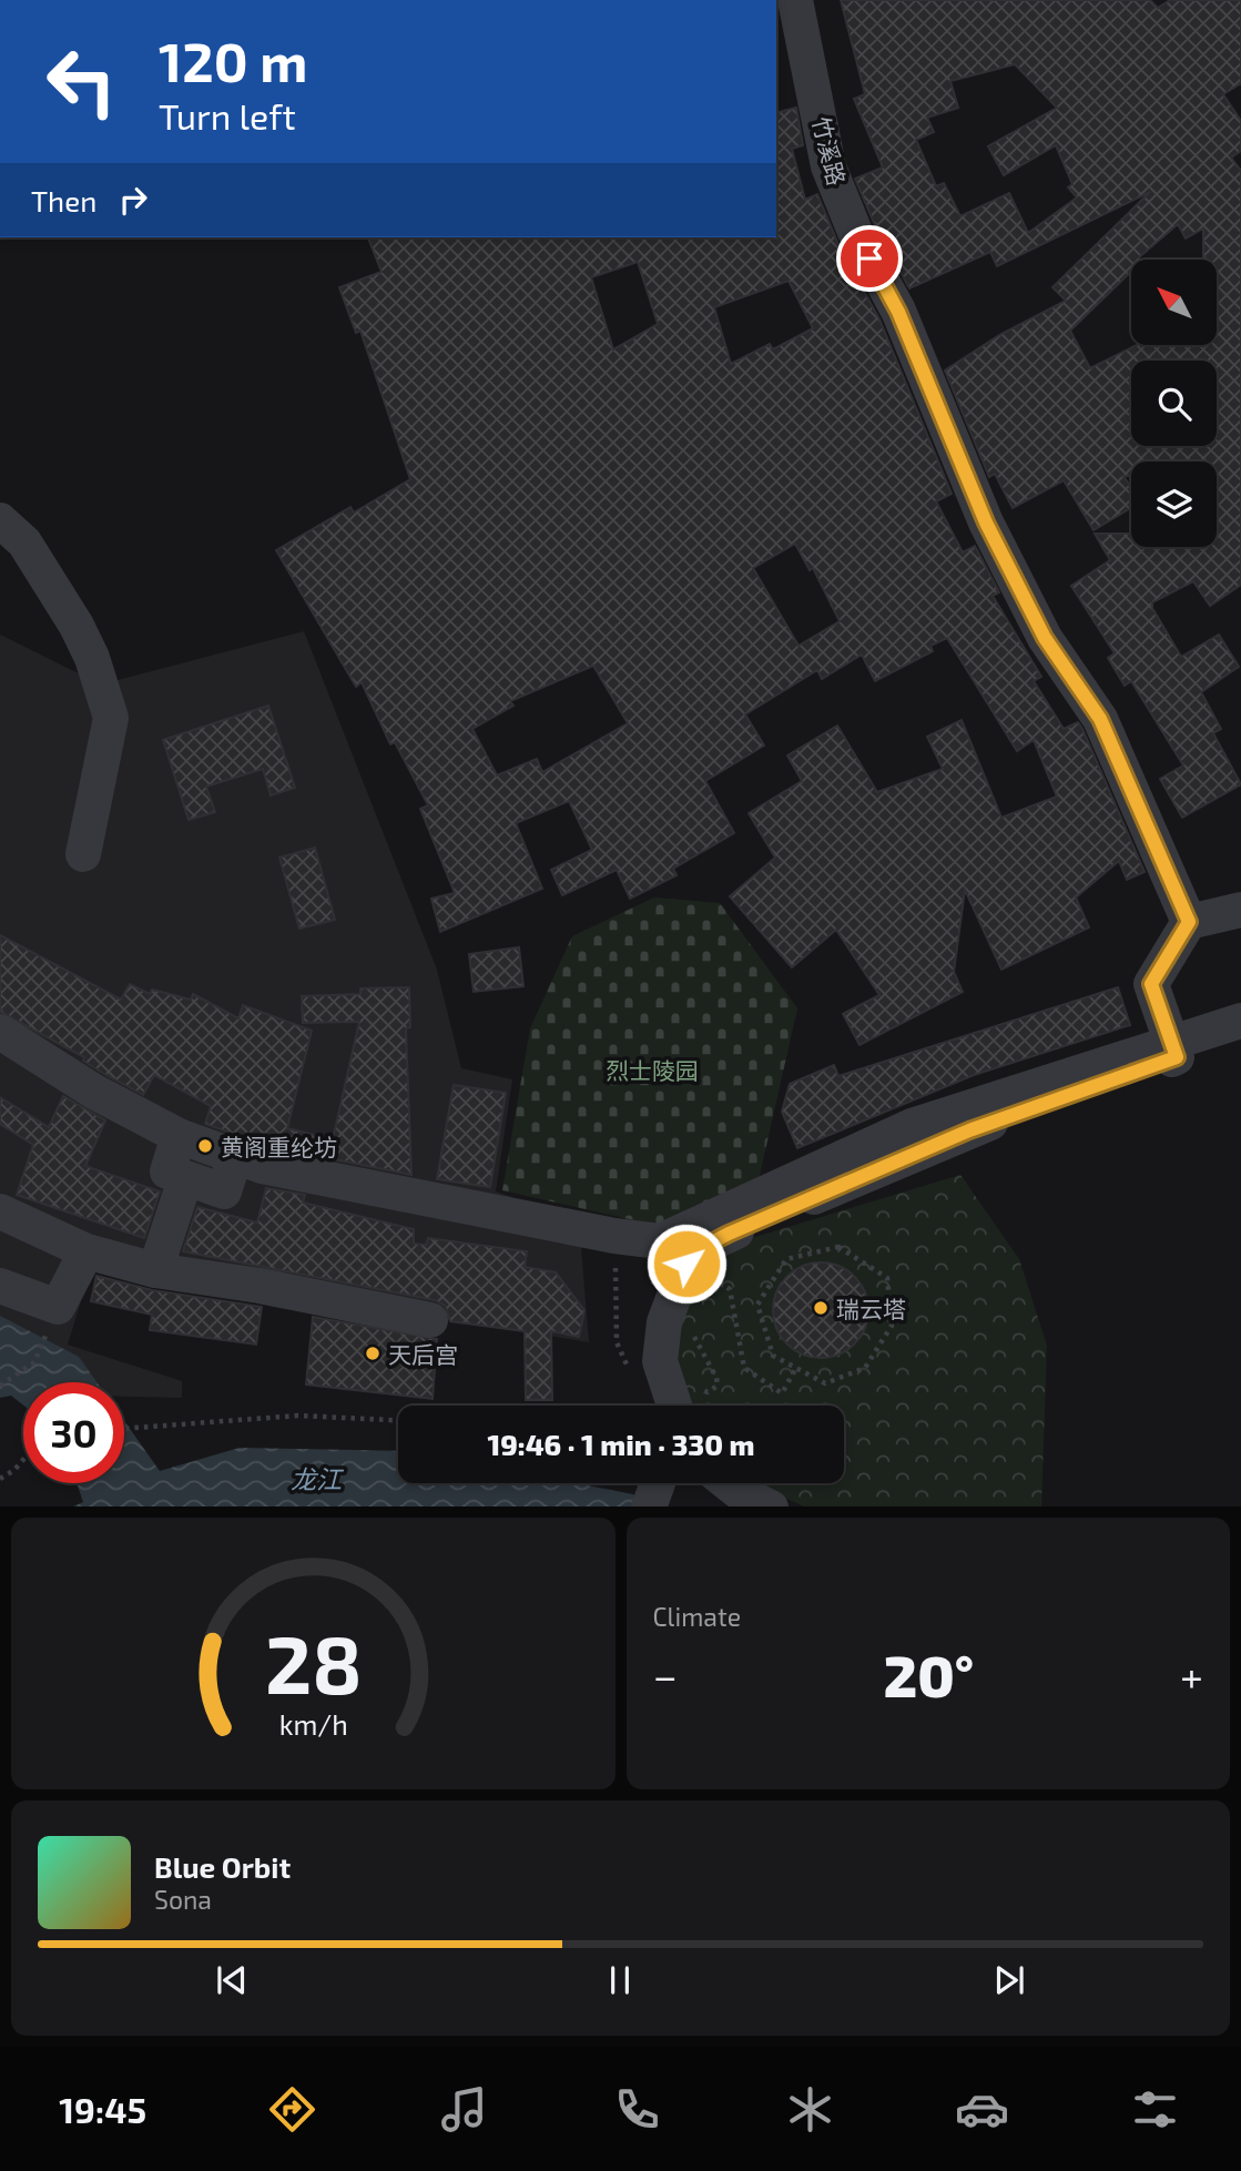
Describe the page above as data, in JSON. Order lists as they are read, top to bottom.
{
  "streets": {
    "street": ["竹溪路"]
  },
  "water": ["龙江"],
  "parks": ["烈士陵园"],
  "places": ["黄阁重纶坊", "瑞云塔", "天后宫"],
  "north": "top left",
  "page": {
    "turn": ["120 m", "Turn left"],
    "then": "Then",
    "limit": "30",
    "trip": "19:46 · 1 min · 330 m",
    "tile": "Climate",
    "heat": ["−", "20°", "+"],
    "song": ["Blue Orbit", "Sona"],
    "tabs": "19:45",
    "gauge": ["28", "km/h"]
  }
}
